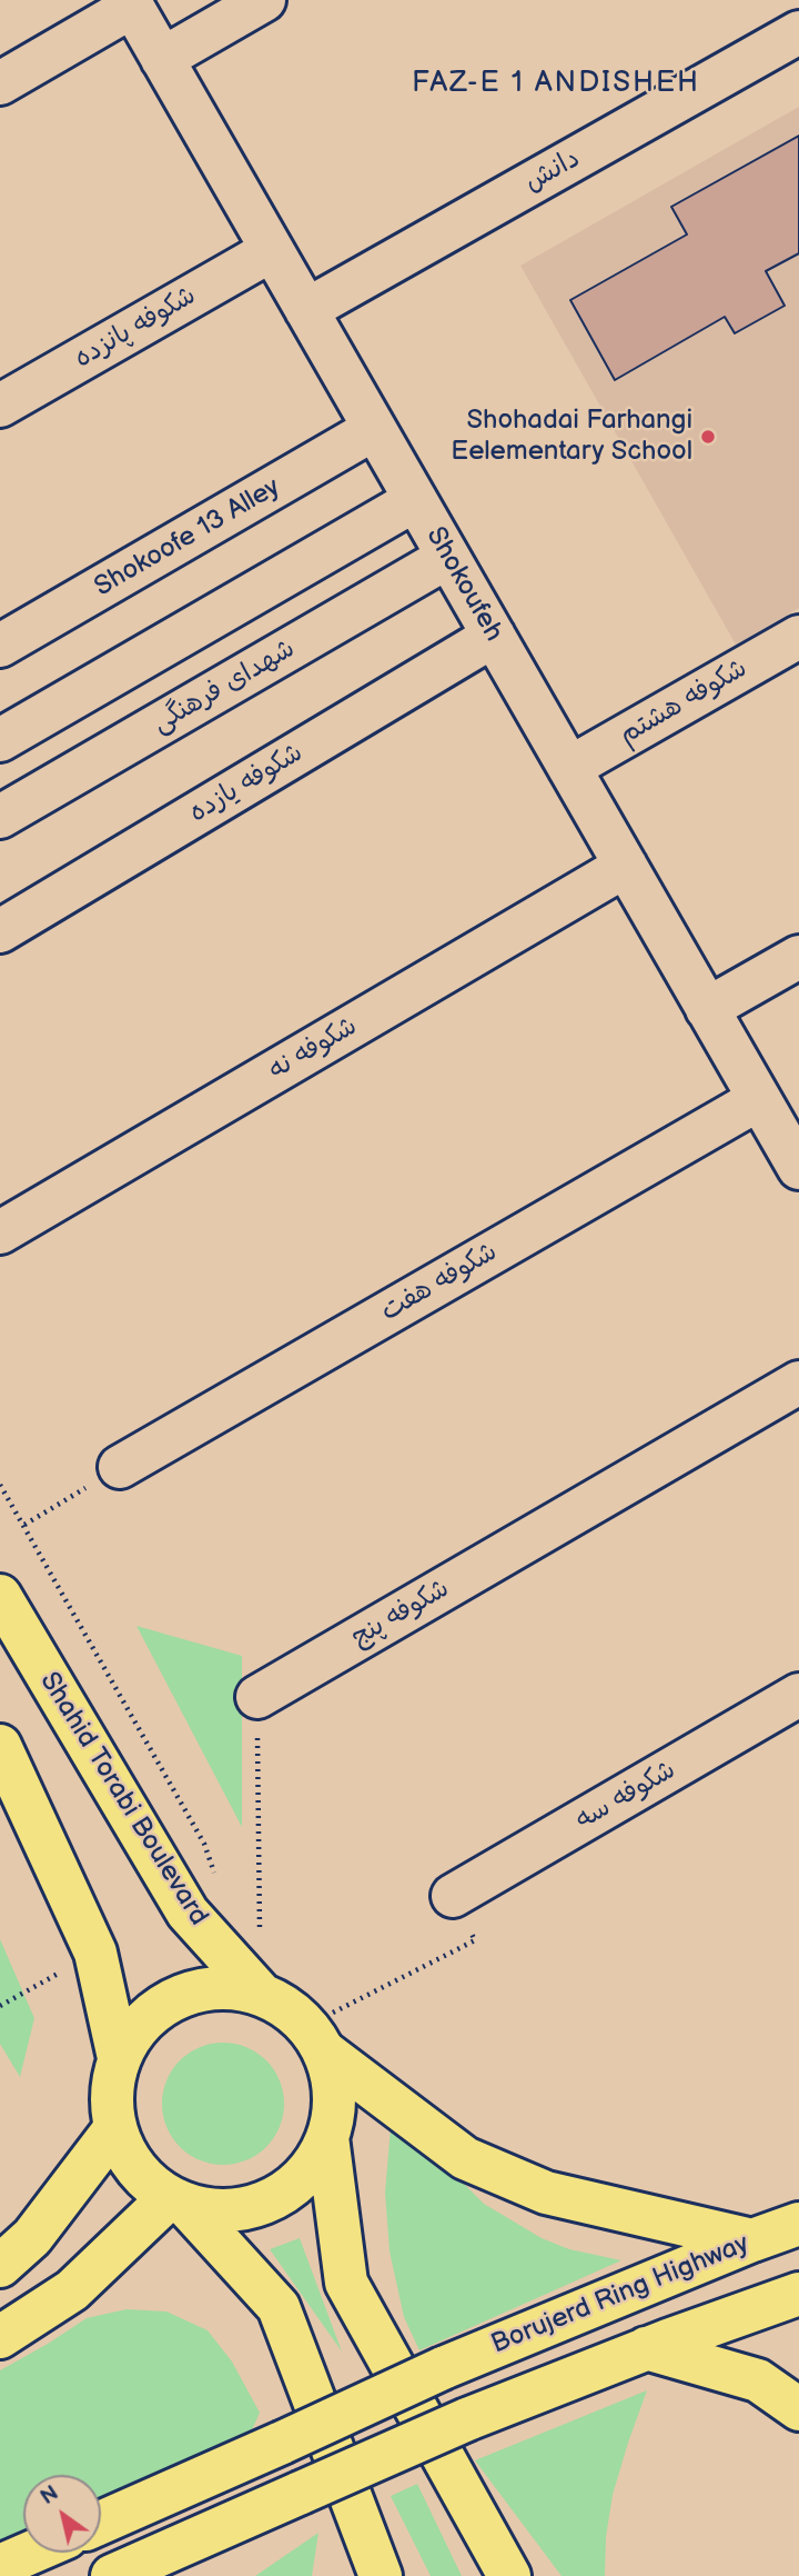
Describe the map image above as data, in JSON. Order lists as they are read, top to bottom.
{
  "streets": {
    "main road": ["Shahid Torabi Boulevard", "Borujerd Ring Highway"],
    "street": [
      "دانش",
      "شکوفه پانزده",
      "Shokoofe 13 Alley",
      "Shokoufeh",
      "شهدای فرهنگی",
      "شکوفه هشتم",
      "شکوفه یازده",
      "شکوفه نه",
      "شکوفه هفت",
      "شکوفه پنج",
      "شکوفه سه"
    ]
  },
  "crossings": [
    ["دانش", "Shokoufeh"],
    ["شکوفه پانزده", "Shokoufeh"],
    ["Shokoofe 13 Alley", "Shokoufeh"],
    ["Shokoufeh", "شهدای فرهنگی"],
    ["Shokoufeh", "شکوفه هشتم"],
    ["Shokoufeh", "شکوفه یازده"],
    ["Shokoufeh", "شکوفه نه"],
    ["Shokoufeh", "شکوفه هفت"]
  ],
  "districts": ["FAZ-E 1 ANDISHEH"],
  "places": ["Shohadai Farhangi Eelementary School"],
  "north": "top left"
}
